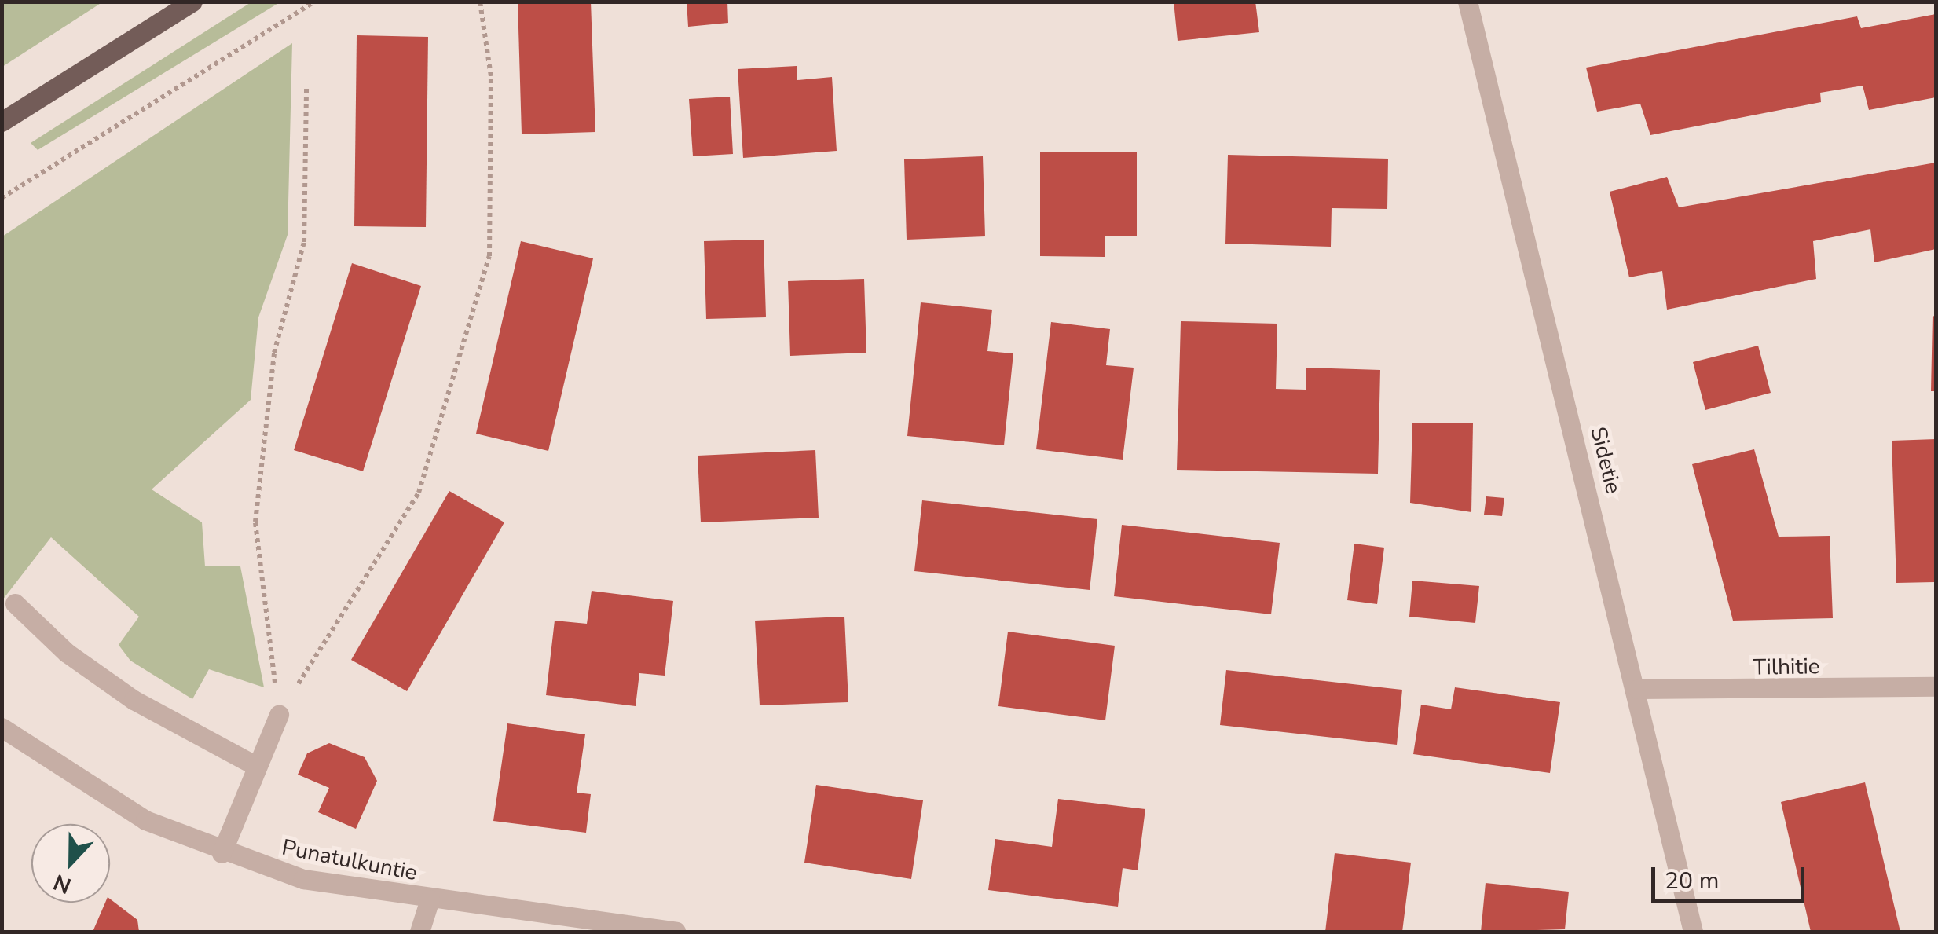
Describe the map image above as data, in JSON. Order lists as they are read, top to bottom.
{
  "streets": {
    "street": ["Sidetie", "Tilhitie", "Punatulkuntie"]
  },
  "crossings": [
    ["Sidetie", "Tilhitie"]
  ],
  "scale_bar": "20 m",
  "north": "bottom"
}
